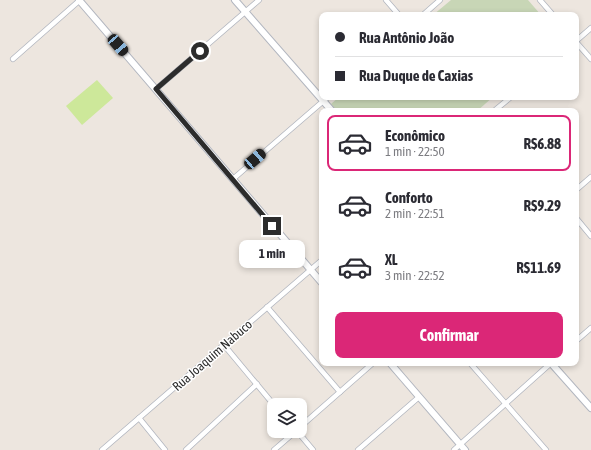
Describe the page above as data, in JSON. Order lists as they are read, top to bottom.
{
  "streets": {
    "street": ["Rua Joaquim Nabuco"]
  },
  "page": {
    "banner": ["Rua Antônio João", "Rua Duque de Caxias"],
    "list": [
      {
        "name": "Econômico",
        "note": "1 min · 22:50",
        "value": "R$6.88"
      },
      {
        "name": "Conforto",
        "note": "2 min · 22:51",
        "value": "R$9.29"
      },
      {
        "name": "XL",
        "note": "3 min · 22:52",
        "value": "R$11.69"
      }
    ],
    "bubble": "1 min",
    "buttons": "Confirmar"
  }
}
